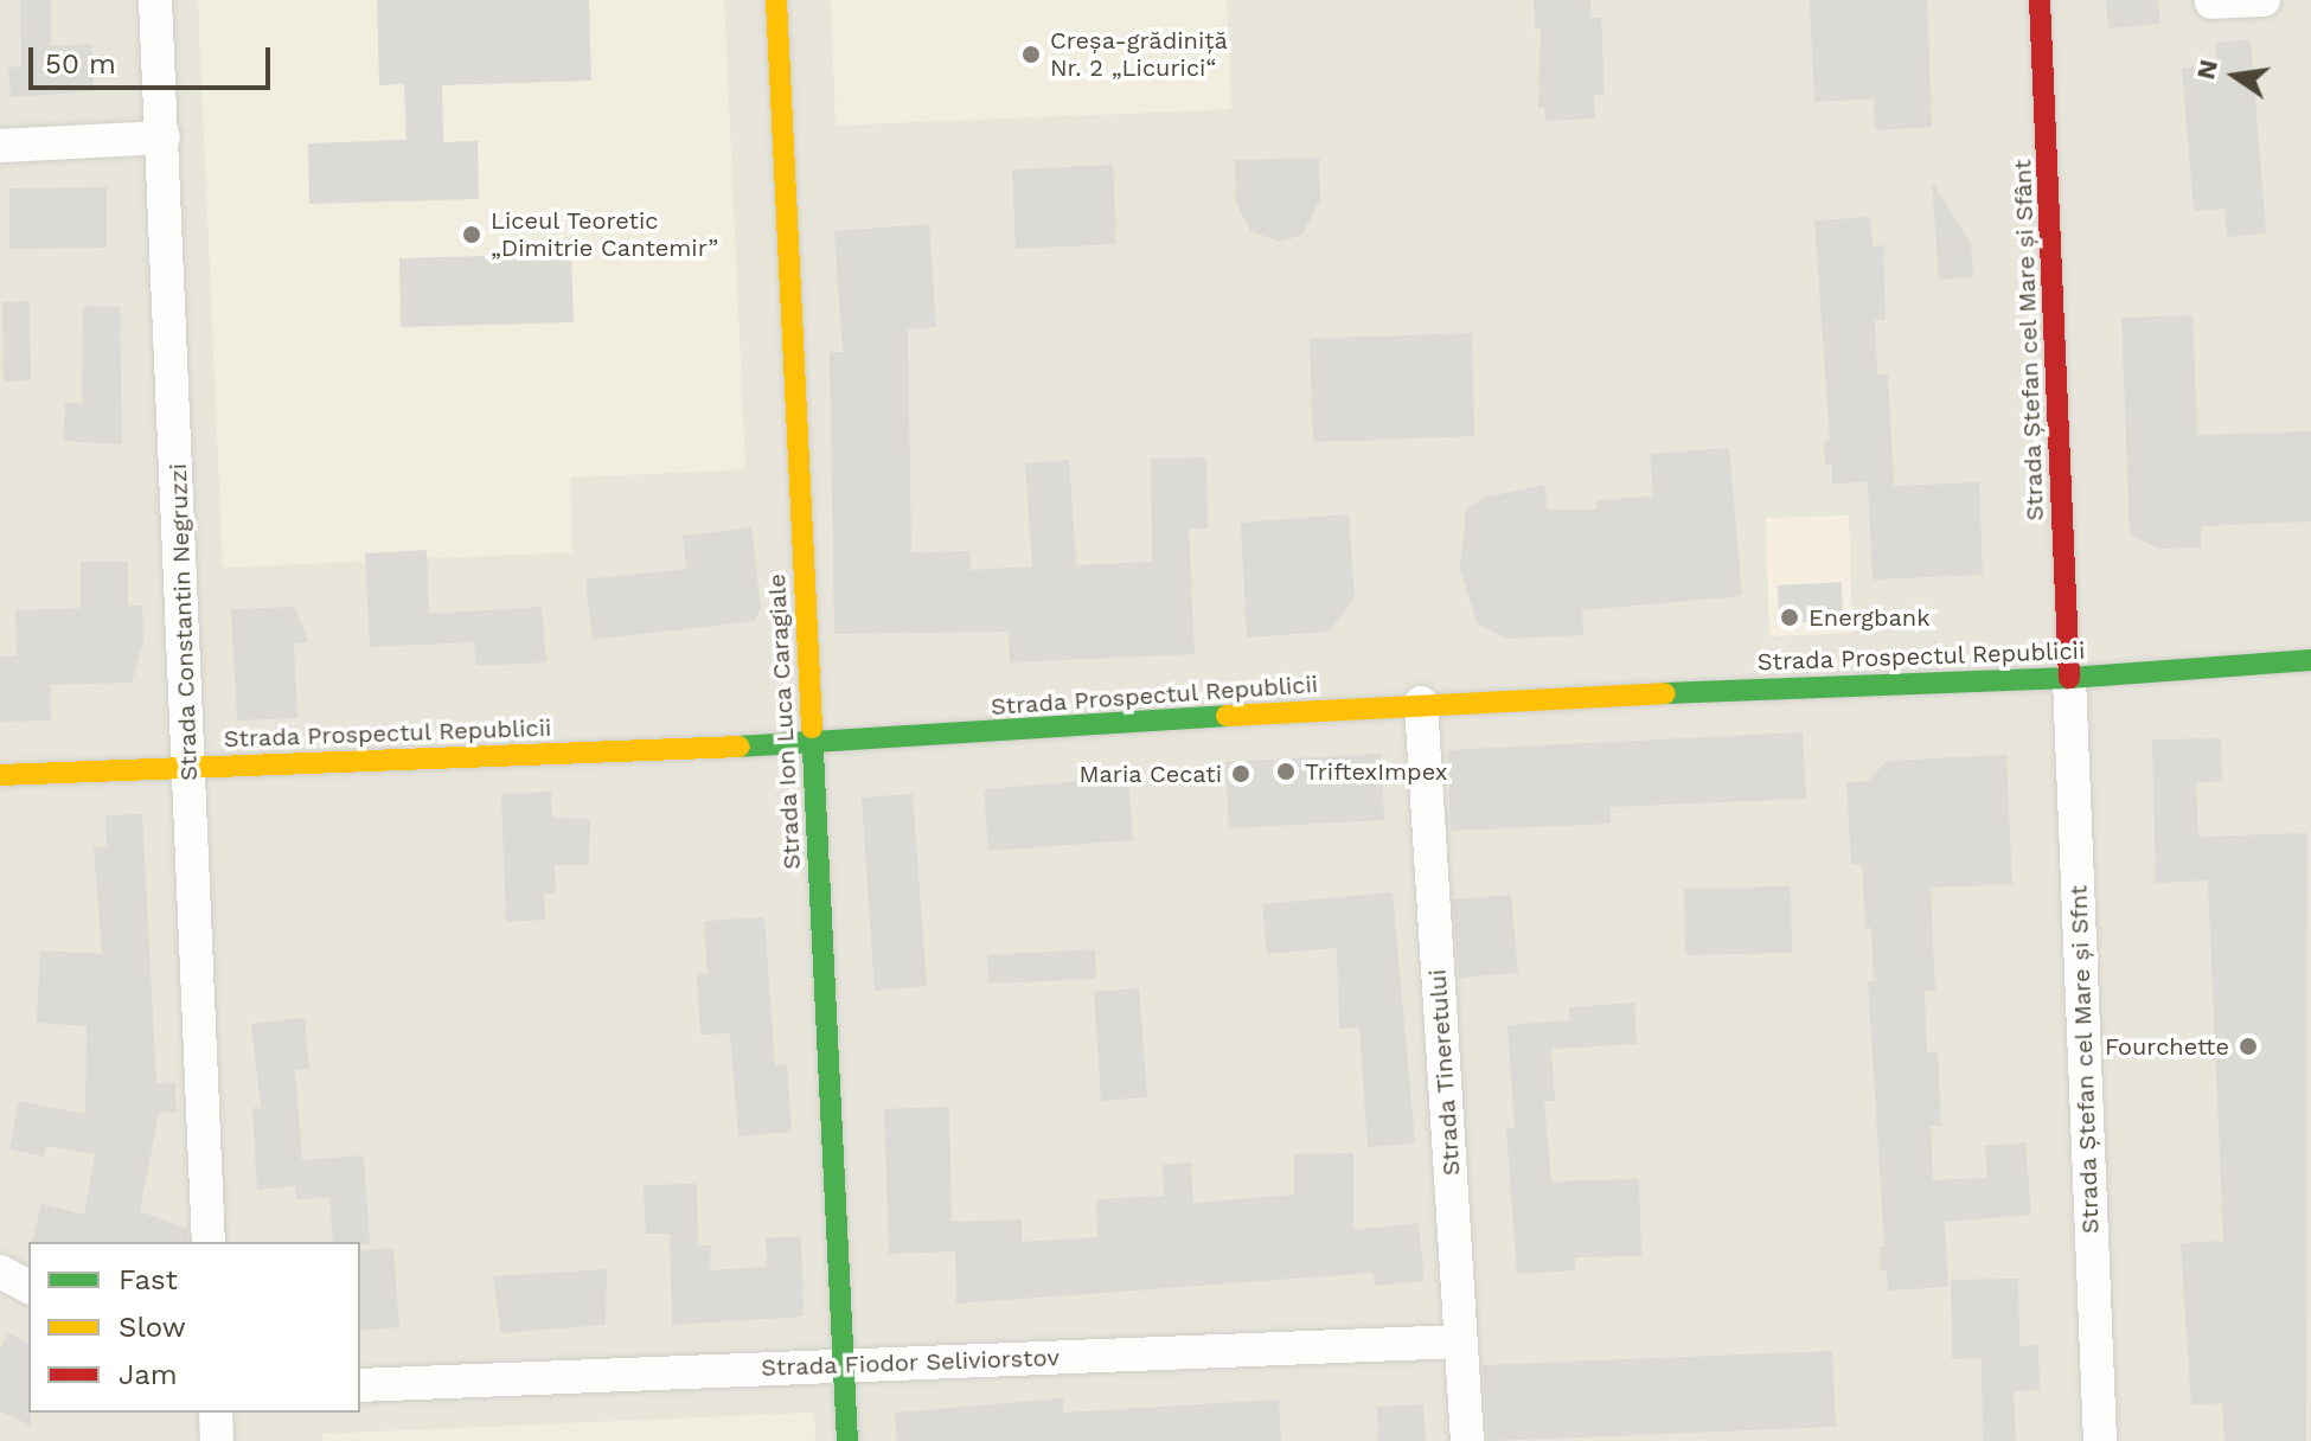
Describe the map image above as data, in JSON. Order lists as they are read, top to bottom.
{
  "streets": {
    "main road": ["Strada Ștefan cel Mare și Sfânt", "Strada Prospectul Republicii", "Strada Ion Luca Caragiale"],
    "street": [
      "Strada Constantin Negruzzi",
      "Strada Ștefan cel Mare și Sfnt",
      "Strada Tineretului",
      "Strada Fiodor Seliviorstov"
    ]
  },
  "crossings": [
    ["Strada Ștefan cel Mare și Sfânt", "Strada Prospectul Republicii"],
    ["Strada Ștefan cel Mare și Sfânt", "Strada Ștefan cel Mare și Sfnt"],
    ["Strada Constantin Negruzzi", "Strada Prospectul Republicii"],
    ["Strada Prospectul Republicii", "Strada Ion Luca Caragiale"],
    ["Strada Prospectul Republicii", "Strada Ștefan cel Mare și Sfnt"],
    ["Strada Prospectul Republicii", "Strada Tineretului"],
    ["Strada Ion Luca Caragiale", "Strada Fiodor Seliviorstov"],
    ["Strada Tineretului", "Strada Fiodor Seliviorstov"]
  ],
  "places": [
    "Creșa-grădiniță Nr. 2 „Licurici“",
    "Liceul Teoretic „Dimitrie Cantemir”",
    "Energbank",
    "TriftexImpex",
    "Maria Cecati",
    "Fourchette"
  ],
  "legend": ["Fast", "Slow", "Jam"],
  "scale_bar": "50 m",
  "north": "left"
}
